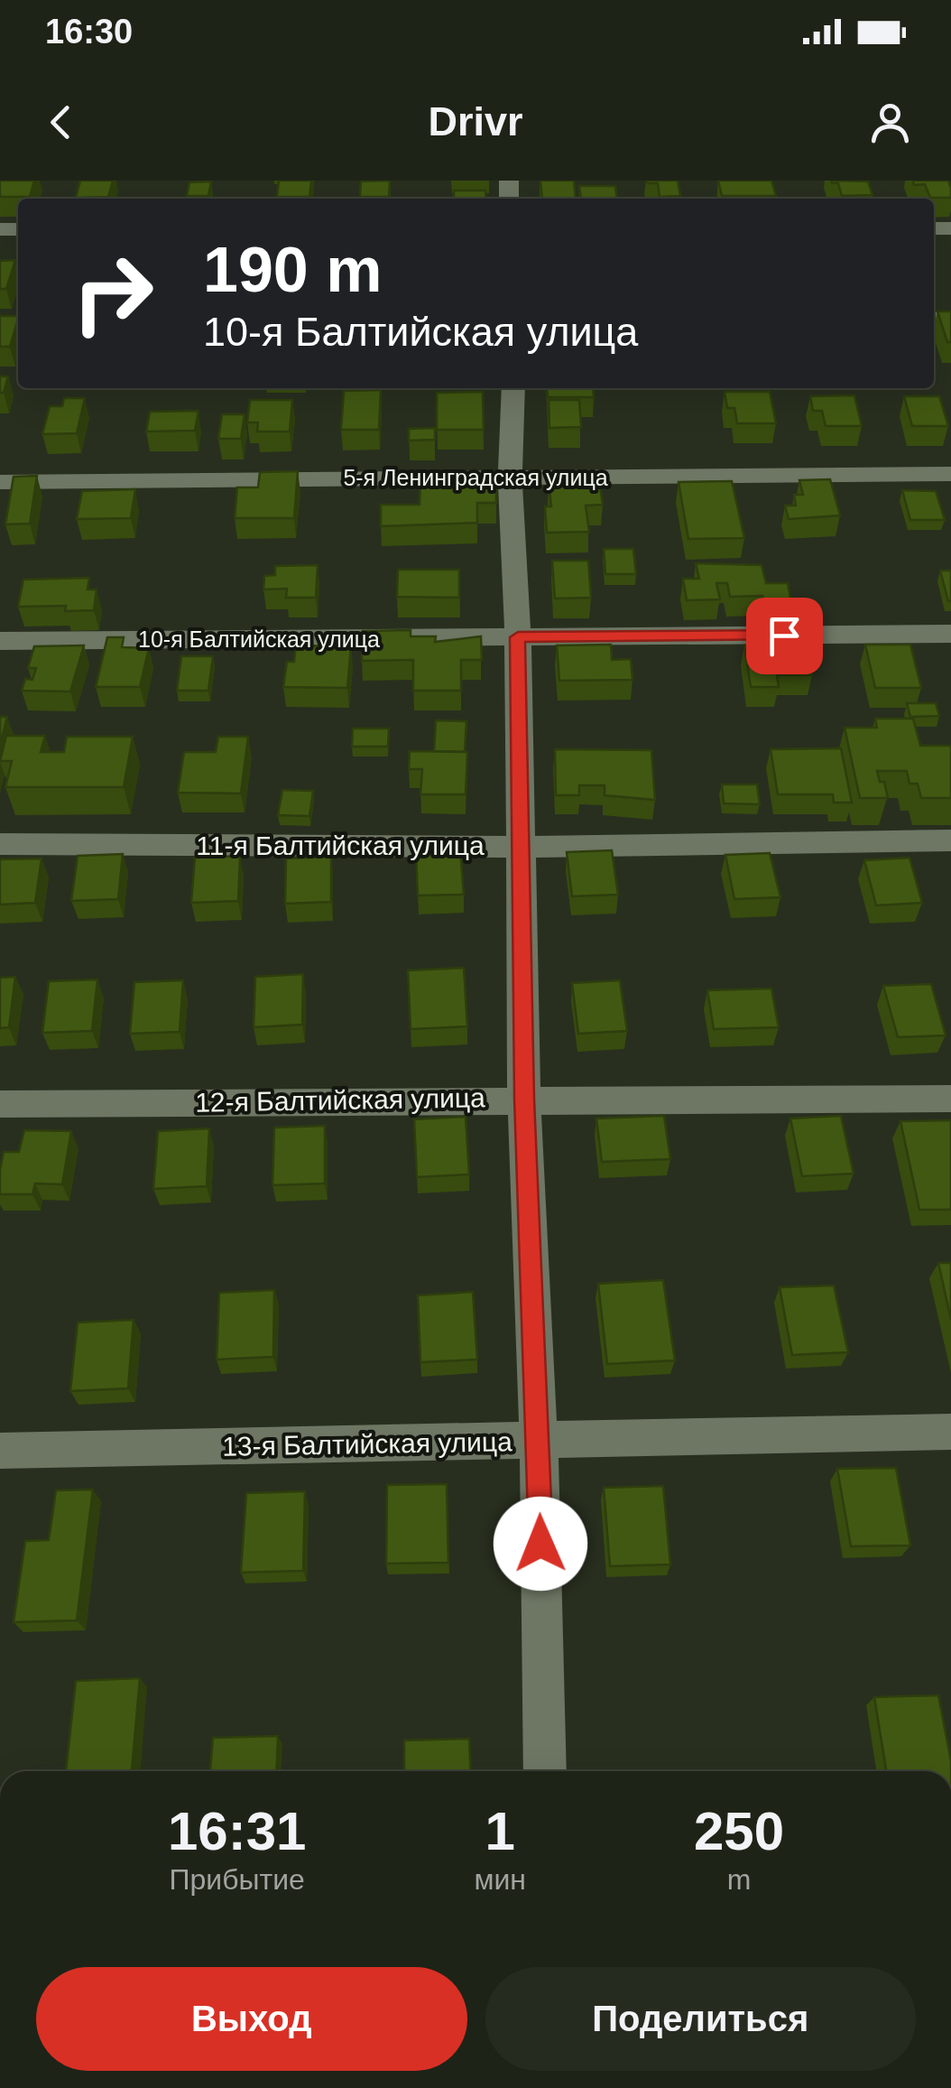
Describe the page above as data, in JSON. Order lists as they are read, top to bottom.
{
  "streets": {
    "street": [
      "5-я Ленинградская улица",
      "10-я Балтийская улица",
      "11-я Балтийская улица",
      "12-я Балтийская улица",
      "13-я Балтийская улица"
    ]
  },
  "page": {
    "status": "16:30",
    "header": "Drivr",
    "turn": ["190 m", "10-я Балтийская улица"],
    "eta": [
      "16:31",
      "Прибытие",
      "1",
      "мин",
      "250",
      "m"
    ],
    "buttons": ["Выход", "Поделиться"]
  }
}
